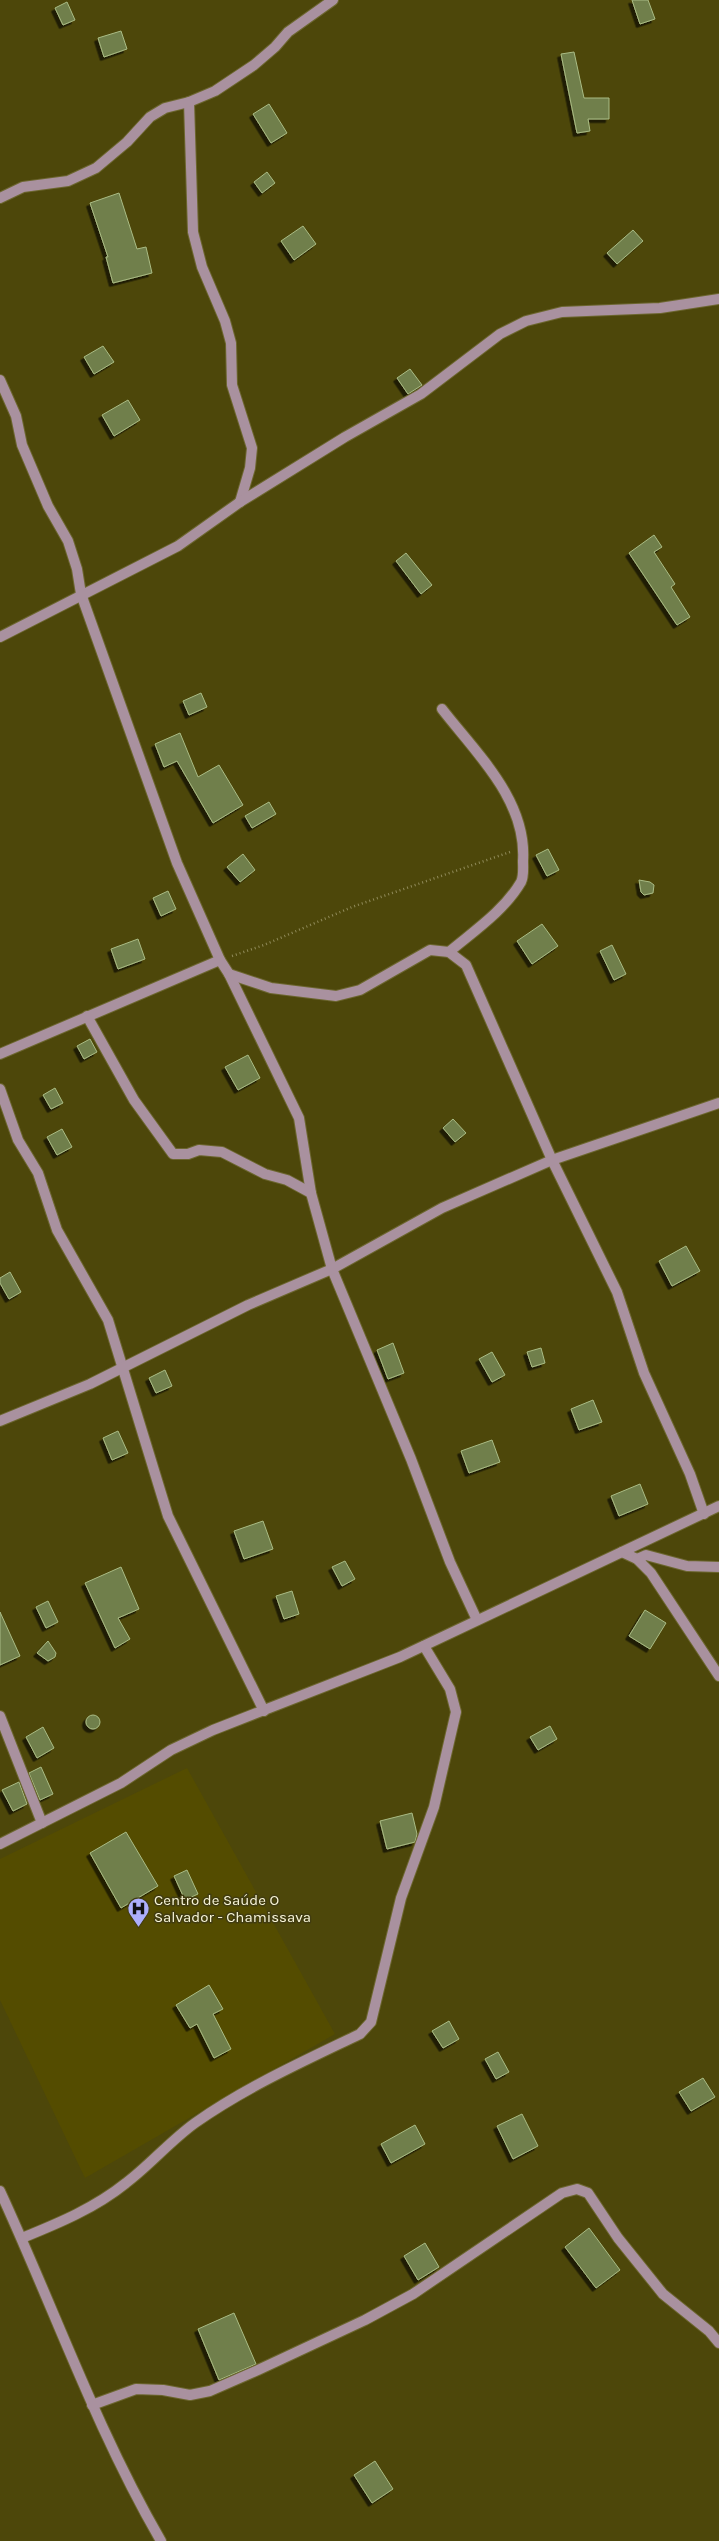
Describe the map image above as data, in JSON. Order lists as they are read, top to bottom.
{
  "places": {
    "hospital": ["Centro de Saúde O Salvador - Chamissava"]
  }
}
